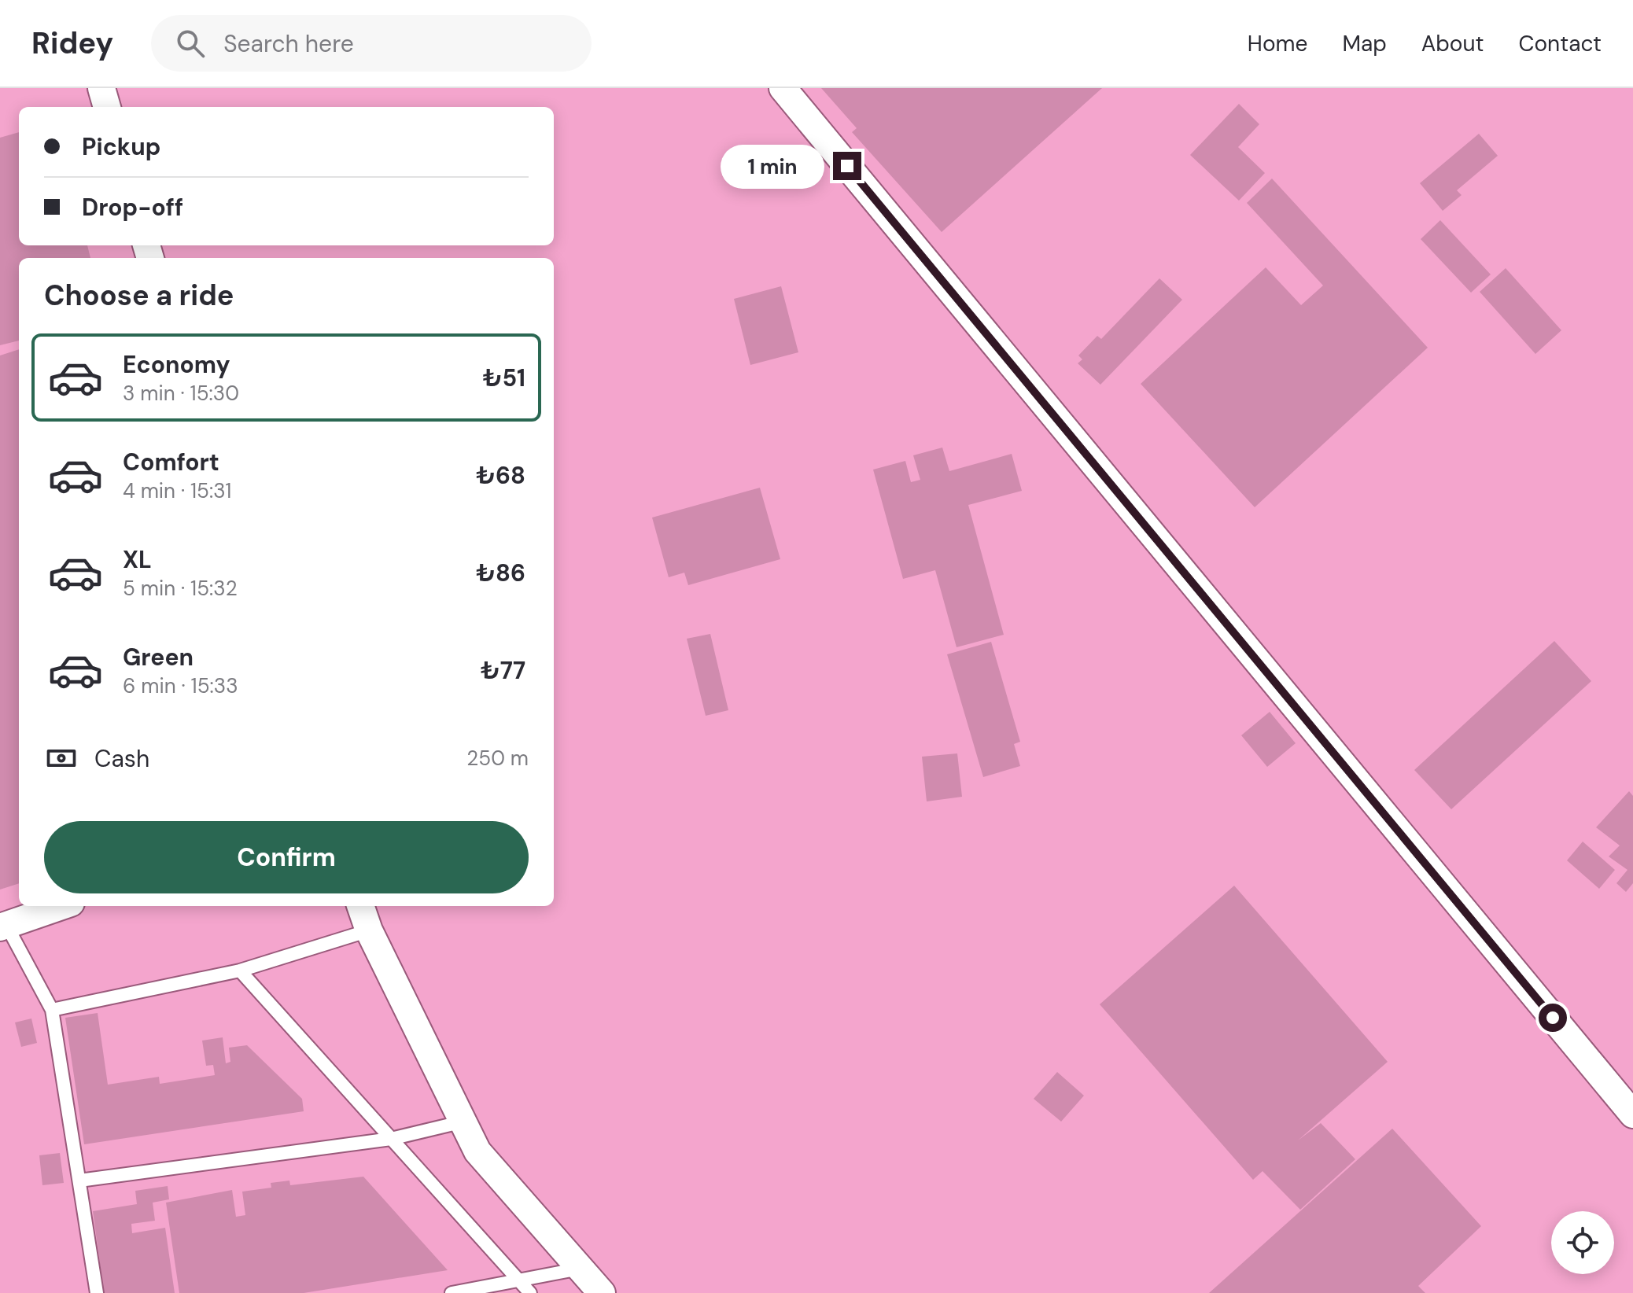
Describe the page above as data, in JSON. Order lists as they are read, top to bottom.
{
  "page": {
    "header": "Ridey",
    "search": "Search here",
    "nav": [
      "Home",
      "Map",
      "About",
      "Contact"
    ],
    "banner": ["Pickup", "Drop-off"],
    "bubble": "1 min",
    "heading": "Choose a ride",
    "list": [
      {
        "name": "Economy",
        "note": "3 min · 15:30",
        "value": "₺51"
      },
      {
        "name": "Comfort",
        "note": "4 min · 15:31",
        "value": "₺68"
      },
      {
        "name": "XL",
        "note": "5 min · 15:32",
        "value": "₺86"
      },
      {
        "name": "Green",
        "note": "6 min · 15:33",
        "value": "₺77"
      }
    ],
    "pay": ["Cash", "250 m"],
    "buttons": "Confirm"
  }
}
